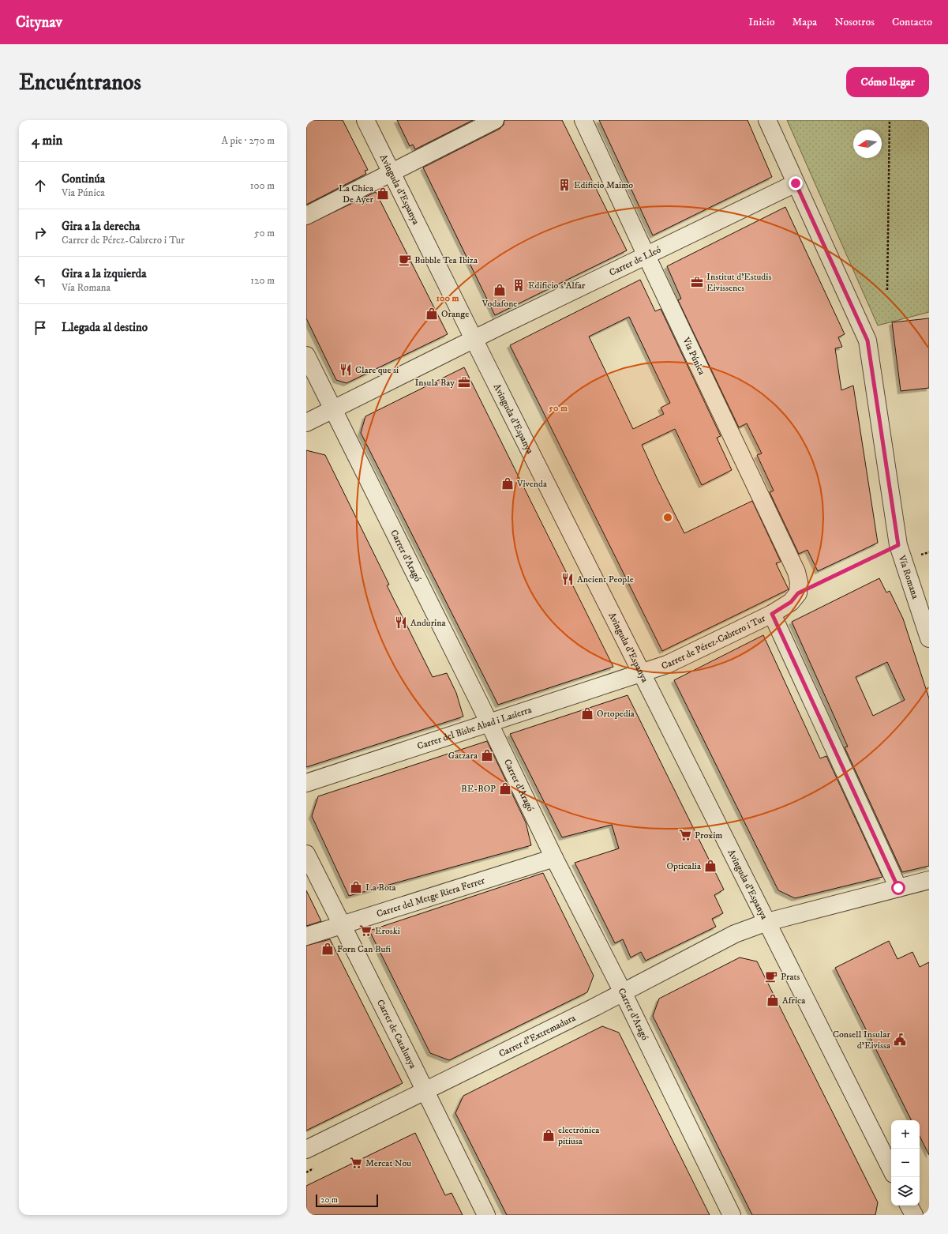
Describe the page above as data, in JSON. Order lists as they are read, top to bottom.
{
  "streets": {
    "street": [
      "Avinguda d'Espanya",
      "Carrer de Lleó",
      "Via Púnica",
      "Carrer d'Aragó",
      "Vía Romana",
      "Carrer de Pérez-Cabrero i Tur",
      "Carrer del Bisbe Abad i Lasierra",
      "Carrer del Metge Riera Ferrer",
      "Carrer de Catalunya",
      "Carrer d'Extremadura"
    ]
  },
  "crossings": [
    ["Avinguda d'Espanya", "Carrer de Lleó"],
    ["Avinguda d'Espanya", "Carrer de Pérez-Cabrero i Tur"],
    ["Avinguda d'Espanya", "Carrer del Bisbe Abad i Lasierra"],
    ["Avinguda d'Espanya", "Carrer d'Extremadura"],
    ["Carrer de Lleó", "Via Púnica"],
    ["Carrer de Lleó", "Carrer d'Aragó"],
    ["Carrer de Lleó", "Vía Romana"],
    ["Via Púnica", "Carrer de Pérez-Cabrero i Tur"],
    ["Carrer d'Aragó", "Carrer del Bisbe Abad i Lasierra"],
    ["Carrer d'Aragó", "Carrer del Metge Riera Ferrer"],
    ["Carrer d'Aragó", "Carrer d'Extremadura"],
    ["Carrer de Pérez-Cabrero i Tur", "Carrer del Bisbe Abad i Lasierra"],
    ["Carrer del Metge Riera Ferrer", "Carrer de Catalunya"],
    ["Carrer de Catalunya", "Carrer d'Extremadura"]
  ],
  "places": {
    "building": ["Edificio Maimo", "Edificio s'Alfar"],
    "shop": [
      "La Chica De Ayer",
      "Vodafone",
      "Orange",
      "Vivenda",
      "Ortopedia",
      "Gatzara",
      "BE-BOP",
      "Opticalia",
      "La Bota",
      "Forn Can Bufi",
      "Africa",
      "electrónica pitiüsa"
    ],
    "cafe": ["Bubble Tea Ibiza", "Prats"],
    "office": ["Institut d'Estudis Eivissencs", "Insula Bay"],
    "restaurant": ["Clare que si", "Ancient People", "Andurina"],
    "supermarket": ["Proxim", "Eroski", "Mercat Nou"],
    "public building": ["Consell Insular d'Eivissa"]
  },
  "scale_bar": "20 m",
  "north": "left",
  "page": {
    "header": "Citynav",
    "nav": [
      "Inicio",
      "Mapa",
      "Nosotros",
      "Contacto"
    ],
    "buttons": "Cómo llegar",
    "title": "Encuéntranos",
    "heading": ["4 min", "A pie · 270 m"],
    "list": [
      ["Continúa", "Via Púnica", "100 m"],
      ["Gira a la derecha", "Carrer de Pérez-Cabrero i Tur", "50 m"],
      ["Gira a la izquierda", "Vía Romana", "120 m"],
      "Llegada al destino"
    ],
    "map_buttons": ["+", "−"],
    "scale": "20 m"
  },
  "rings": ["100 m", "50 m"]
}
